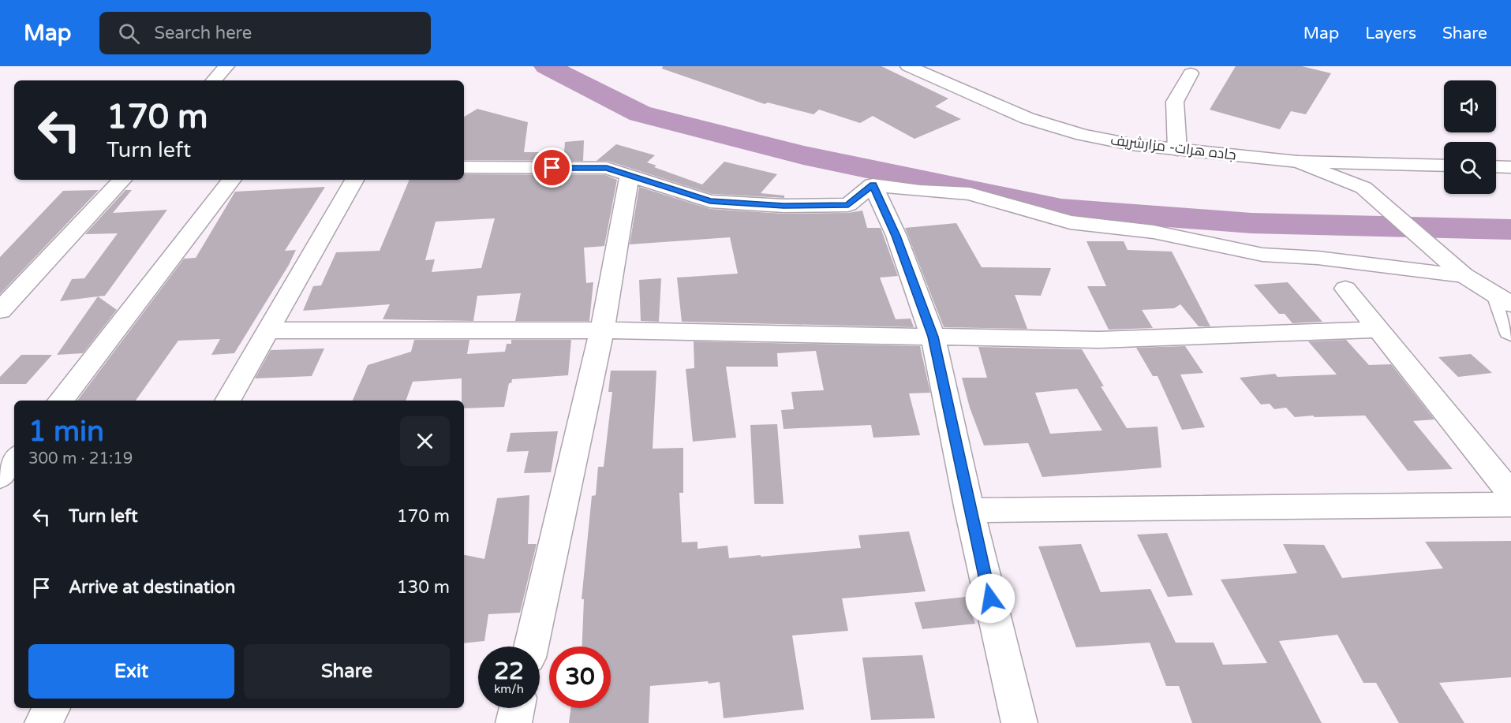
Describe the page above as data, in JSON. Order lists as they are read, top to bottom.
{
  "streets": {
    "main road": ["جاده هرات- مزارشریف"]
  },
  "page": {
    "header": "Map",
    "search": "Search here",
    "nav": ["Map", "Layers", "Share"],
    "turn": ["170 m", "Turn left"],
    "heading": ["1 min", "300 m · 21:19"],
    "list": [
      {
        "name": "Turn left",
        "value": "170 m"
      },
      {
        "name": "Arrive at destination",
        "value": "130 m"
      }
    ],
    "buttons": ["Exit", "Share"],
    "speed": "22 km/h",
    "limit": "30"
  }
}
